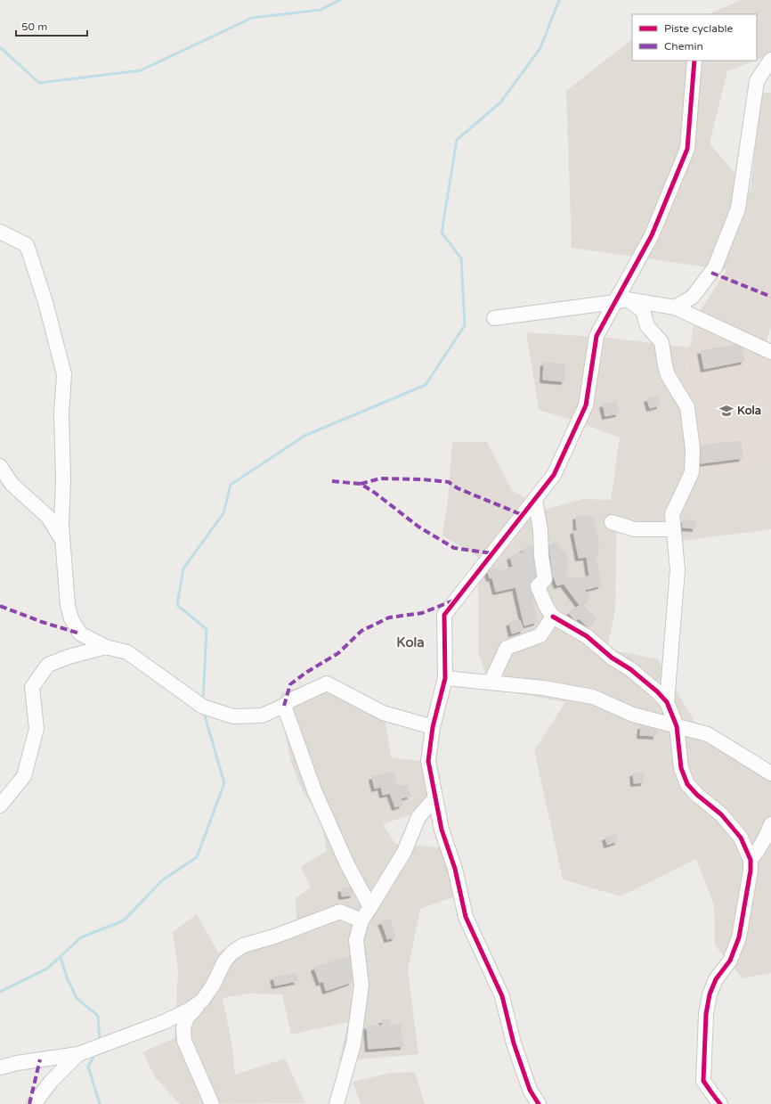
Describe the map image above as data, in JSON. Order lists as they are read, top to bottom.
{
  "districts": ["Kola"],
  "places": {
    "school or university": ["Kola"]
  },
  "legend": ["Piste cyclable", "Chemin"],
  "scale_bar": "50 m"
}
